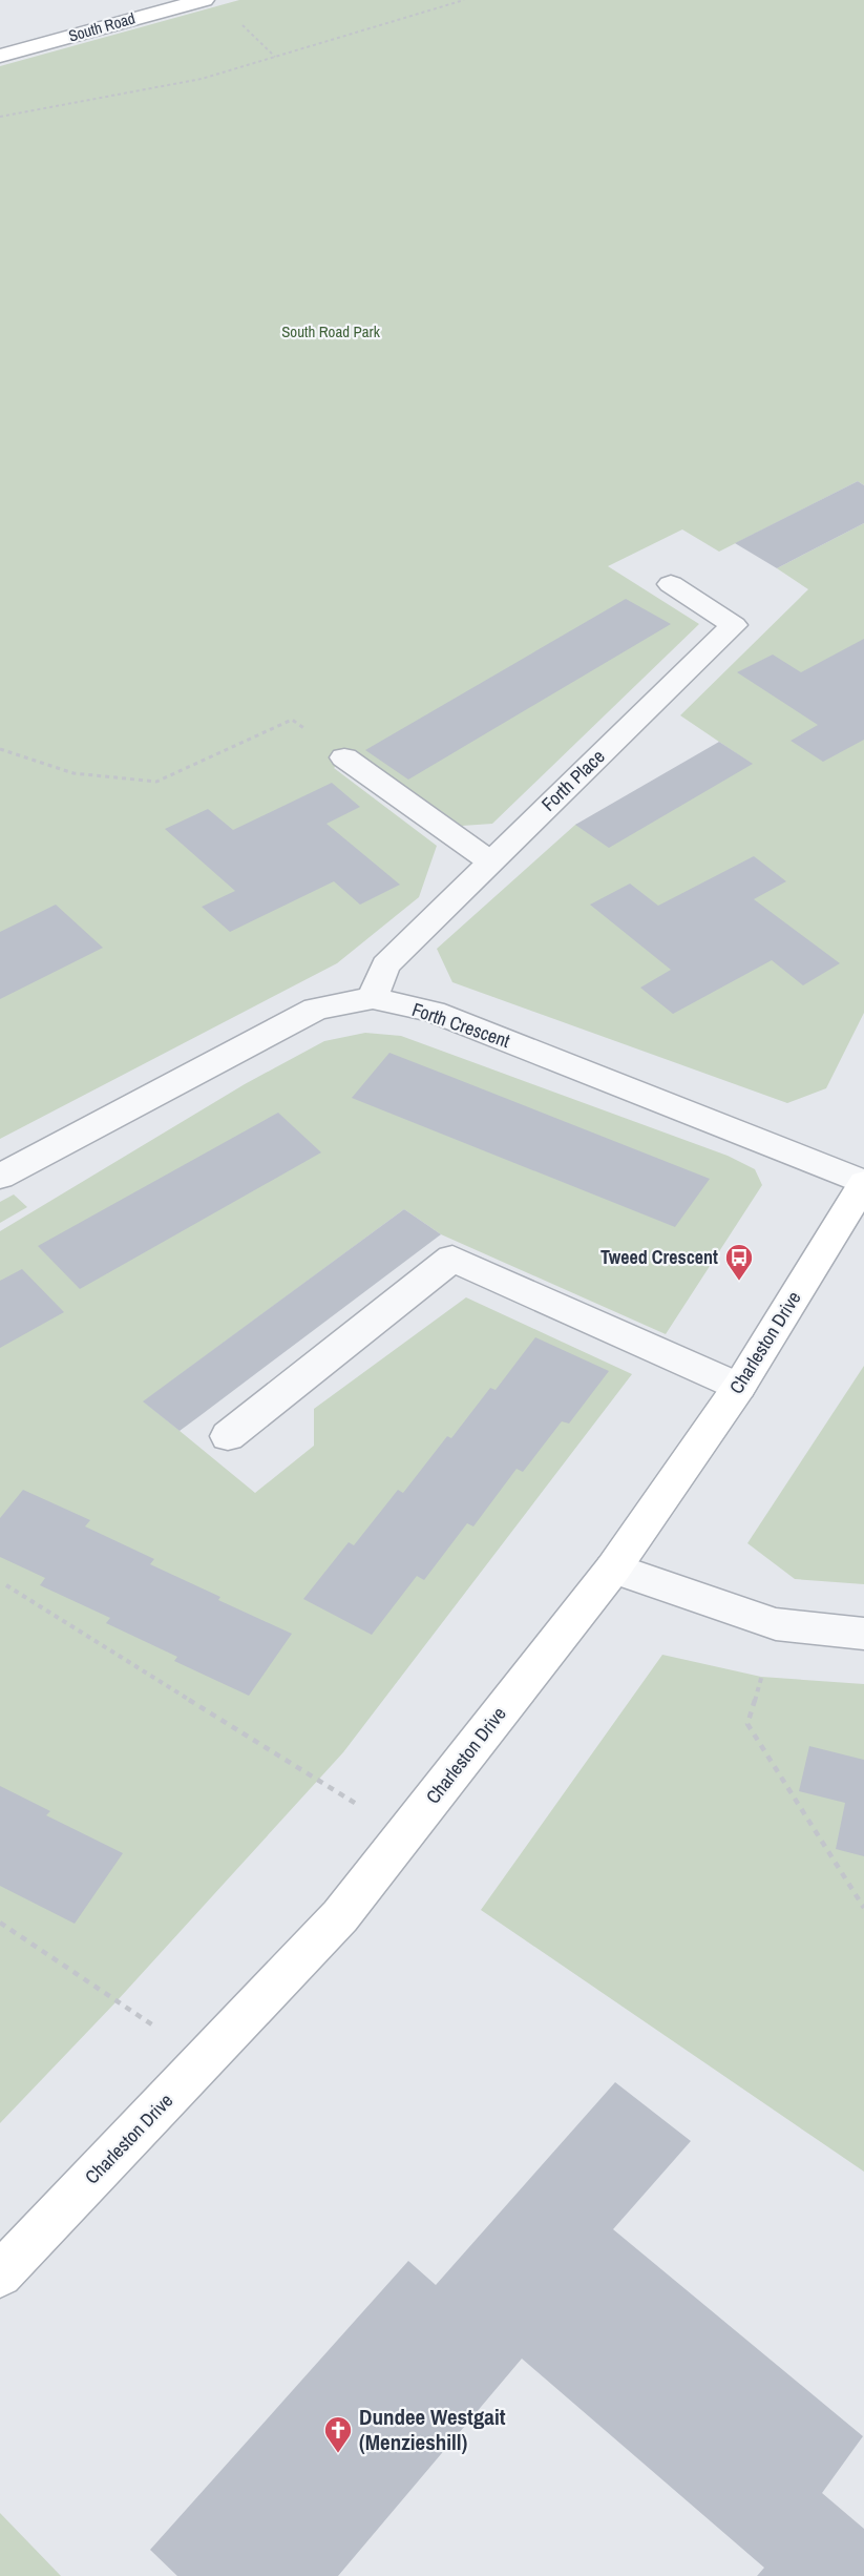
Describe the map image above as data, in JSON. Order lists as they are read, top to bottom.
{
  "streets": {
    "street": [
      "South Road",
      "Forth Place",
      "Forth Crescent",
      "Charleston Drive"
    ]
  },
  "crossings": [
    ["Forth Place", "Forth Crescent"],
    ["Forth Crescent", "Charleston Drive"]
  ],
  "parks": ["South Road Park"],
  "places": {
    "bus stop": ["Tweed Crescent"],
    "church": ["Dundee Westgait (Menzieshill)"]
  }
}
